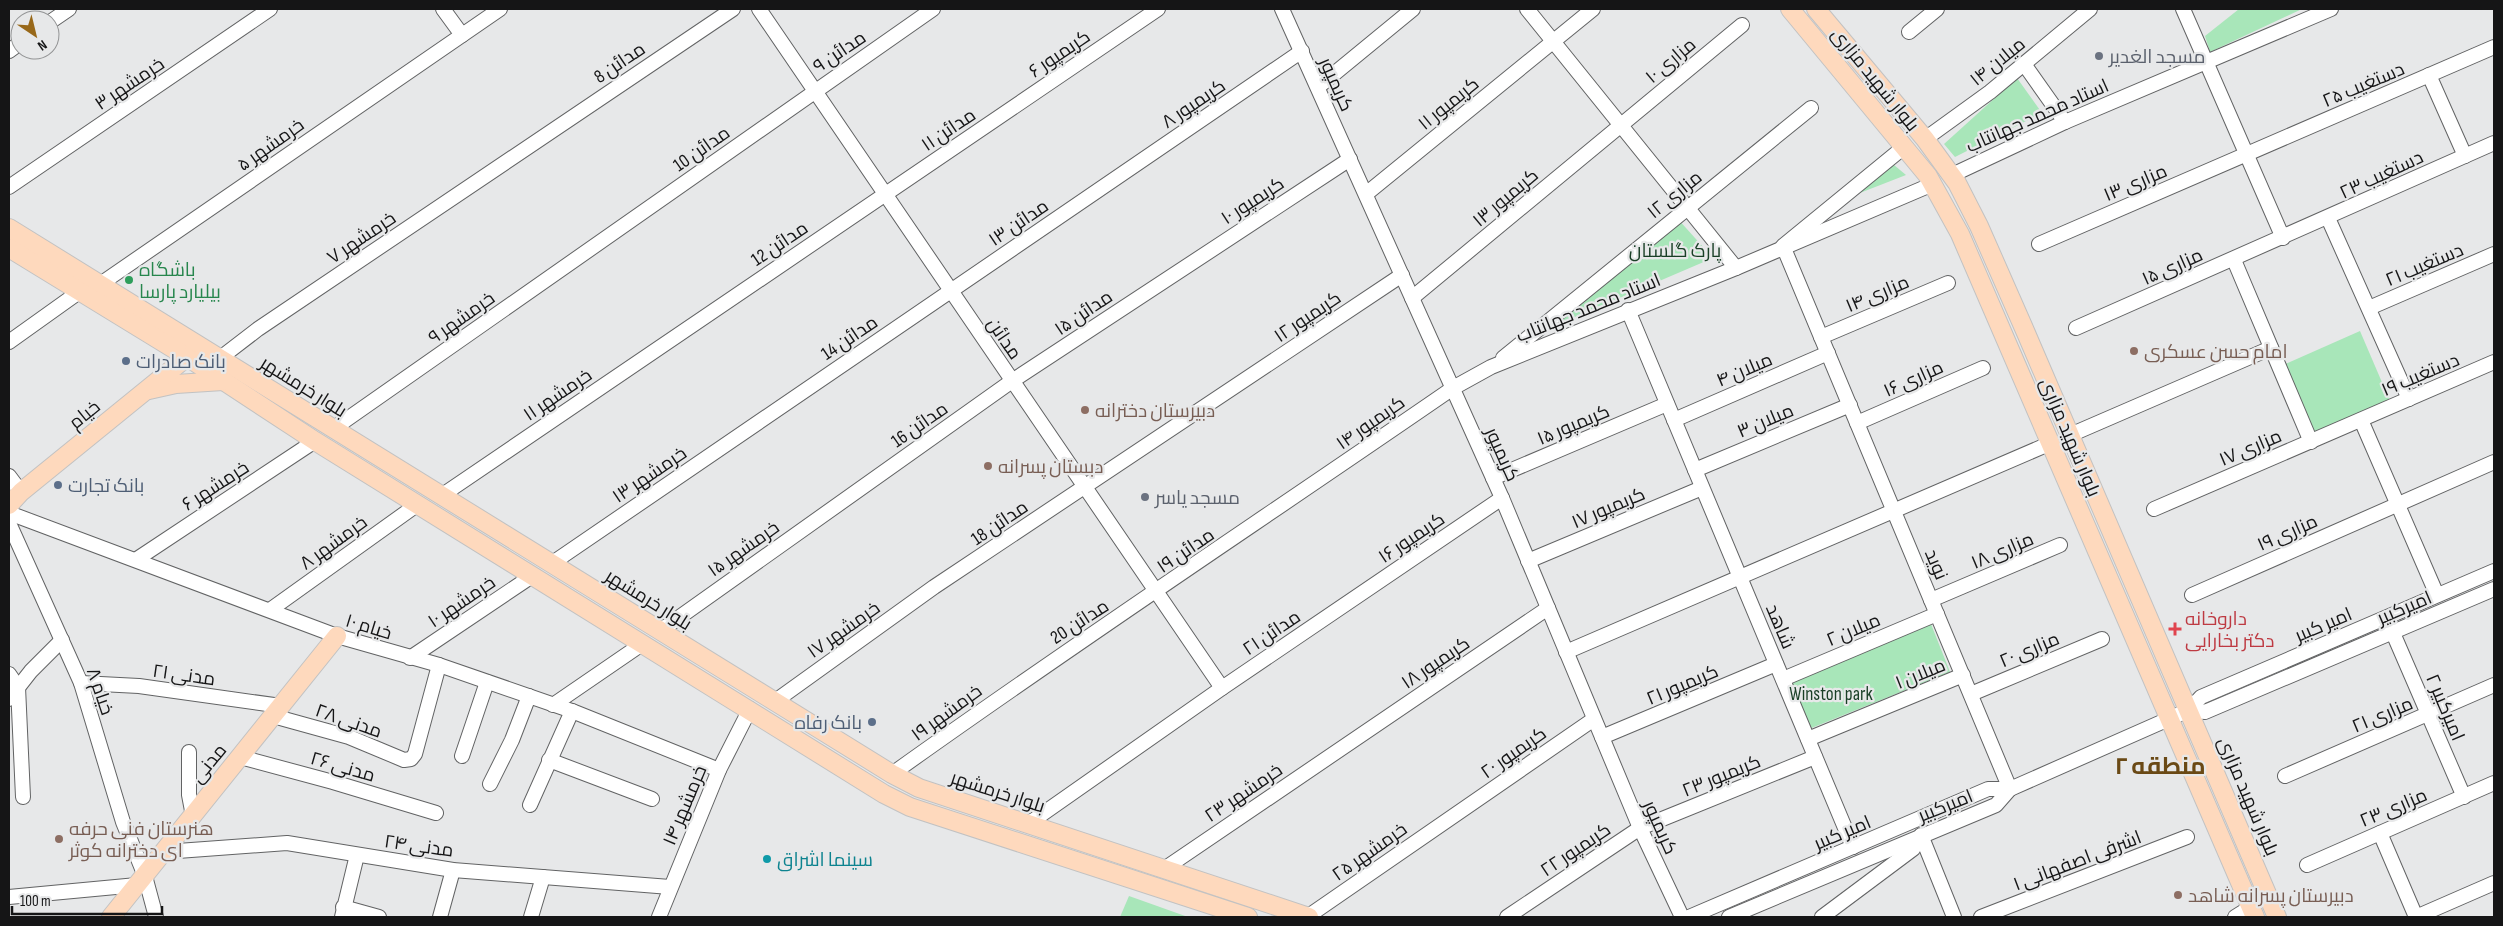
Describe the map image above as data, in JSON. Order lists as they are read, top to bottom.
{
  "streets": {
    "main road": [
      "بلوار شهید مزاری",
      "بلوار خرمشهر",
      "خیام",
      "مدنی"
    ],
    "street": [
      "مدائن ۹",
      "کریمپور ۶",
      "مزاری ۱۰",
      "میلان ۱۴",
      "مدائن 8",
      "خرمشهر ۳",
      "کریمپور",
      "دستغیب ۲۵",
      "کریمپور ۸",
      "کریمپور ۱۱",
      "استاد محمد جهانتاب",
      "مدائن ۱۱",
      "خرمشهر ۵",
      "مدائن 10",
      "دستغیب ۲۳",
      "مزاری ۱۳",
      "مزاری ۱۲",
      "کریمپور ۱۳",
      "کریمپور ۱۰",
      "مدائن ۱۳",
      "خرمشهر ۷",
      "مدائن 12",
      "دستغیب ۲۱",
      "مزاری ۱۵",
      "مزاری ۱۴",
      "مدائن ۱۵",
      "کریمپور ۱۲",
      "خرمشهر ۹",
      "مدائن 14",
      "مدائن",
      "میلان ۴",
      "دستغیب ۱۹",
      "مزاری ۱۶",
      "خرمشهر ۱۱",
      "میلان ۳",
      "کریمپور ۱۴",
      "مدائن 16",
      "کریمپور ۱۵",
      "مزاری ۱۷",
      "خرمشهر ۱۳",
      "خرمشهر ۶",
      "کریمپور ۱۷",
      "مدائن 18",
      "مزاری ۱۹",
      "کریمپور ۱۶",
      "خرمشهر ۸",
      "خرمشهر ۱۵",
      "مدائن ۱۹",
      "مزاری ۱۸",
      "نوید",
      "خرمشهر ۱۰",
      "امیرکبیر",
      "مدائن 20",
      "امیر کبیر",
      "خیام ۱۰",
      "شاهد",
      "خرمشهر ۱۷",
      "میلان ۲",
      "مدائن ۲۱",
      "مزاری ۲۰",
      "کریمپور ۱۸",
      "میلان ۱",
      "مدنی ۲۱",
      "کریمپور ۲۱",
      "خیام ۸",
      "امیرکبیر ۲",
      "خرمشهر ۱۹",
      "مزاری ۲۱",
      "مدنی ۲۸",
      "کریمپور ۲۰",
      "مدنی ۲۶",
      "کریمپور ۲۳",
      "خرمشهر ۲۳",
      "خرمشهر ۱۴",
      "مزاری ۲۳",
      "مدنی ۲۴",
      "کریمپور ۲۲",
      "خرمشهر ۲۵",
      "اشرفی اصفهانی ۱"
    ]
  },
  "crossings": [
    ["مدائن ۹", "مدائن 10"],
    ["مدائن ۹", "مدائن"],
    ["کریمپور ۶", "مدائن ۱۱"],
    ["مزاری ۱۰", "کریمپور ۱۳"],
    ["میلان ۱۴", "بلوار شهید مزاری"],
    ["مدائن 8", "خرمشهر ۷"],
    ["بلوار شهید مزاری", "استاد محمد جهانتاب"],
    ["بلوار شهید مزاری", "امیرکبیر"],
    ["بلوار شهید مزاری", "امیر کبیر"],
    ["کریمپور", "کریمپور ۸"],
    ["کریمپور", "کریمپور ۱۱"],
    ["کریمپور", "استاد محمد جهانتاب"],
    ["کریمپور", "کریمپور ۱۳"],
    ["کریمپور", "کریمپور ۱۰"],
    ["کریمپور", "کریمپور ۱۲"],
    ["کریمپور", "کریمپور ۱۴"],
    ["کریمپور", "کریمپور ۱۵"],
    ["کریمپور", "کریمپور ۱۷"],
    ["کریمپور", "کریمپور ۱۶"],
    ["کریمپور", "کریمپور ۱۸"],
    ["کریمپور", "کریمپور ۲۱"],
    ["کریمپور", "کریمپور ۲۰"],
    ["کریمپور", "کریمپور ۲۳"],
    ["کریمپور", "کریمپور ۲۲"],
    ["دستغیب ۲۵", "مزاری ۱۳"],
    ["کریمپور ۸", "مدائن ۱۳"],
    ["استاد محمد جهانتاب", "مزاری ۱۲"],
    ["استاد محمد جهانتاب", "کریمپور ۱۴"],
    ["استاد محمد جهانتاب", "نوید"],
    ["استاد محمد جهانتاب", "شاهد"],
    ["مدائن ۱۱", "مدائن 12"],
    ["مدائن ۱۱", "مدائن"],
    ["خرمشهر ۵", "بلوار خرمشهر"],
    ["مدائن 10", "خرمشهر ۹"],
    ["مدائن 10", "مدائن"],
    ["دستغیب ۲۳", "مزاری ۱۵"],
    ["کریمپور ۱۰", "مدائن ۱۵"],
    ["مدائن ۱۳", "مدائن 14"],
    ["مدائن ۱۳", "مدائن"],
    ["خرمشهر ۷", "بلوار خرمشهر"],
    ["مدائن 12", "مدائن"],
    ["مدائن 12", "خرمشهر ۱۱"],
    ["مزاری ۱۴", "نوید"],
    ["مدائن ۱۵", "مدائن"],
    ["مدائن ۱۵", "مدائن 16"],
    ["کریمپور ۱۲", "مدائن"],
    ["کریمپور ۱۲", "مدائن 18"],
    ["خرمشهر ۹", "بلوار خرمشهر"],
    ["مدائن 14", "مدائن"],
    ["مدائن 14", "خرمشهر ۱۳"],
    ["مدائن", "مدائن 16"],
    ["مدائن", "مدائن 18"],
    ["مدائن", "مدائن ۱۹"],
    ["مدائن", "مدائن 20"],
    ["مدائن", "مدائن ۲۱"],
    ["میلان ۴", "نوید"],
    ["میلان ۴", "شاهد"],
    ["دستغیب ۱۹", "مزاری ۱۷"],
    ["مزاری ۱۶", "نوید"],
    ["بلوار خرمشهر", "خرمشهر ۱۱"],
    ["بلوار خرمشهر", "خیام"],
    ["بلوار خرمشهر", "خرمشهر ۱۳"],
    ["بلوار خرمشهر", "خرمشهر ۶"],
    ["بلوار خرمشهر", "خرمشهر ۸"],
    ["بلوار خرمشهر", "خرمشهر ۱۵"],
    ["بلوار خرمشهر", "خرمشهر ۱۰"],
    ["بلوار خرمشهر", "خرمشهر ۱۷"],
    ["بلوار خرمشهر", "مدائن ۲۱"],
    ["بلوار خرمشهر", "خرمشهر ۱۹"],
    ["بلوار خرمشهر", "خرمشهر ۲۳"],
    ["بلوار خرمشهر", "خرمشهر ۱۴"],
    ["بلوار خرمشهر", "خرمشهر ۲۵"],
    ["میلان ۳", "نوید"],
    ["میلان ۳", "شاهد"],
    ["کریمپور ۱۴", "مدائن ۱۹"],
    ["مدائن 16", "خرمشهر ۱۵"],
    ["کریمپور ۱۵", "شاهد"],
    ["خرمشهر ۶", "خیام ۱۰"],
    ["کریمپور ۱۷", "شاهد"],
    ["مدائن 18", "خرمشهر ۱۷"],
    ["کریمپور ۱۶", "مدائن ۲۱"],
    ["خرمشهر ۸", "خیام ۱۰"],
    ["مدائن ۱۹", "مدائن 20"],
    ["مزاری ۱۸", "نوید"],
    ["نوید", "امیرکبیر"],
    ["نوید", "امیر کبیر"],
    ["نوید", "میلان ۲"],
    ["نوید", "مزاری ۲۰"],
    ["نوید", "میلان ۱"],
    ["خرمشهر ۱۰", "خیام ۱۰"],
    ["امیرکبیر", "امیر کبیر"],
    ["امیرکبیر", "امیرکبیر ۲"],
    ["مدائن 20", "خرمشهر ۱۹"],
    ["امیر کبیر", "شاهد"],
    ["خیام ۱۰", "مدنی ۲۸"],
    ["خیام ۱۰", "مدنی"],
    ["خیام ۱۰", "خرمشهر ۱۴"],
    ["شاهد", "میلان ۲"],
    ["شاهد", "میلان ۱"],
    ["شاهد", "کریمپور ۲۱"],
    ["شاهد", "کریمپور ۲۳"],
    ["کریمپور ۱۸", "خرمشهر ۲۳"],
    ["مدنی ۲۱", "خیام ۸"],
    ["مدنی ۲۱", "مدنی ۲۸"],
    ["مدنی ۲۱", "مدنی"],
    ["خیام ۸", "مدنی"],
    ["امیرکبیر ۲", "مزاری ۲۱"],
    ["امیرکبیر ۲", "مزاری ۲۳"],
    ["مدنی ۲۸", "مدنی"],
    ["کریمپور ۲۰", "خرمشهر ۲۵"],
    ["مدنی", "مدنی ۲۶"],
    ["مدنی", "مدنی ۲۴"],
    ["کریمپور ۲۳", "کریمپور ۲۲"],
    ["خرمشهر ۱۴", "مدنی ۲۴"]
  ],
  "districts": ["منطقه ۲"],
  "parks": ["پارک گلستان", "Winston park"],
  "places": {
    "other": [
      "مسجد الغدیر",
      "باشگاه بیلیارد پارسا",
      "امام حسن عسکری",
      "بانک صادرات",
      "دبیرستان دخترانه",
      "دبستان پسرانه",
      "بانک تجارت",
      "مسجد یاسر",
      "بانک رفاه",
      "هنرستان فنی حرفه ای دخترانه کوثر",
      "سینما اشراق",
      "دبیرستان پسرانه شاهد"
    ],
    "health": ["داروخانه دکتر بخارایی"]
  },
  "scale_bar": "100 m",
  "north": "bottom right"
}
